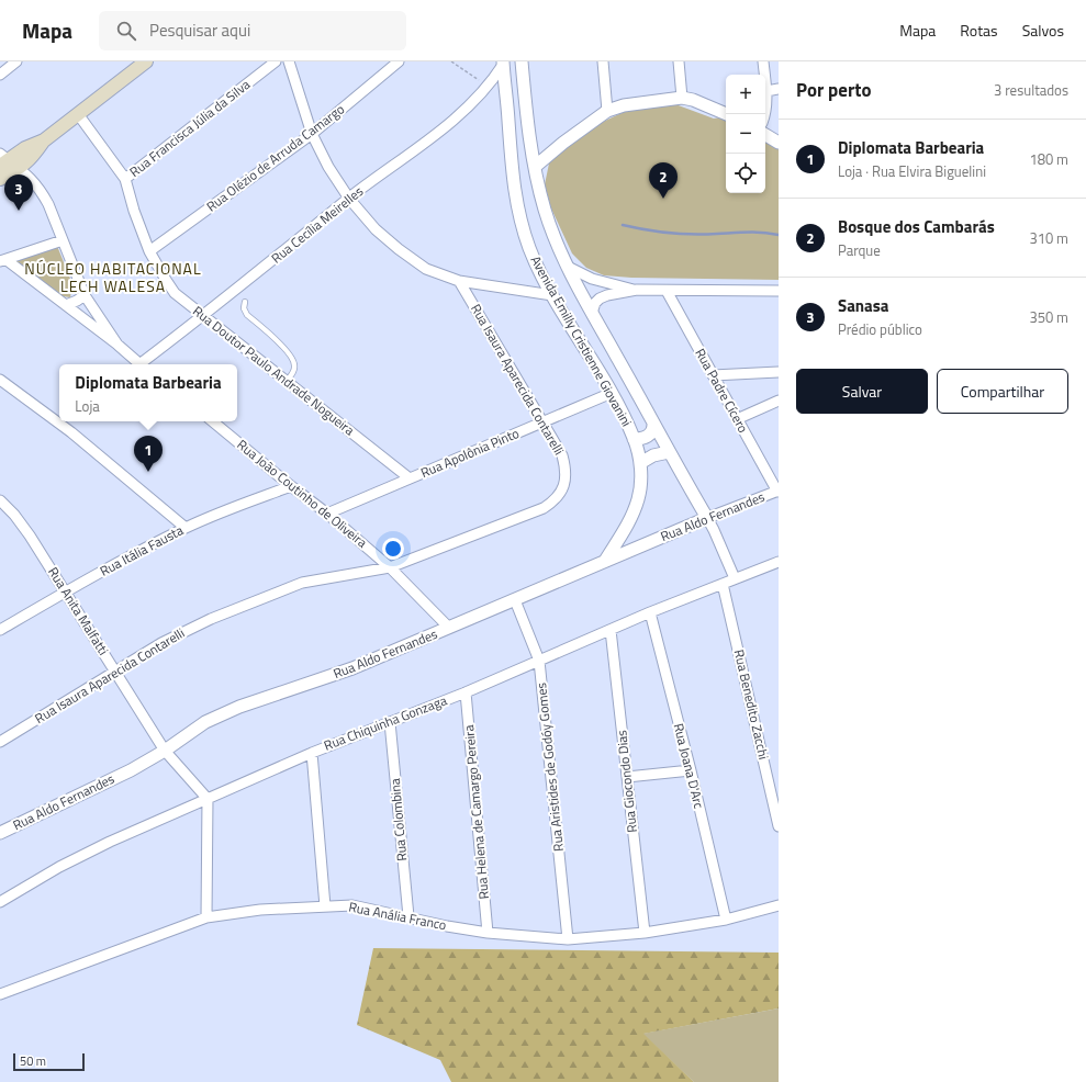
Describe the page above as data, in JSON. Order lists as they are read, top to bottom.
{
  "streets": {
    "street": [
      "Rua Francisca Júlia da Silva",
      "Rua Olézio de Arruda Camargo",
      "Rua Cecília Meirelles",
      "Avenida Emilly Cristienne Giovanini",
      "Rua Doutor Paulo Andrade Nogueira",
      "Rua Isaura Aparecida Contarelli",
      "Rua Padre Cícero",
      "Rua Apolônia Pinto",
      "Rua João Coutinho de Oliveira",
      "Rua Aldo Fernandes",
      "Rua Itália Fausta",
      "Rua Anita Malfatti",
      "Rua Benedito Zacchi",
      "Rua Chiquinha Gonzaga",
      "Rua Joana D'Arc",
      "Rua Aristides de Godóy Gomes",
      "Rua Giocondo Dias",
      "Rua Helena de Camargo Pereira",
      "Rua Colombina",
      "Rua Anália Franco"
    ]
  },
  "crossings": [
    ["Rua Francisca Júlia da Silva", "Rua Doutor Paulo Andrade Nogueira"],
    ["Rua Olézio de Arruda Camargo", "Rua Doutor Paulo Andrade Nogueira"],
    ["Rua Cecília Meirelles", "Avenida Emilly Cristienne Giovanini"],
    ["Rua Cecília Meirelles", "Rua Doutor Paulo Andrade Nogueira"],
    ["Avenida Emilly Cristienne Giovanini", "Rua Apolônia Pinto"],
    ["Avenida Emilly Cristienne Giovanini", "Rua Aldo Fernandes"],
    ["Rua Doutor Paulo Andrade Nogueira", "Rua Apolônia Pinto"],
    ["Rua Isaura Aparecida Contarelli", "Rua Apolônia Pinto"],
    ["Rua Isaura Aparecida Contarelli", "Rua João Coutinho de Oliveira"],
    ["Rua Isaura Aparecida Contarelli", "Rua Anita Malfatti"],
    ["Rua Padre Cícero", "Rua Aldo Fernandes"],
    ["Rua Apolônia Pinto", "Rua João Coutinho de Oliveira"],
    ["Rua João Coutinho de Oliveira", "Rua Aldo Fernandes"],
    ["Rua João Coutinho de Oliveira", "Rua Itália Fausta"],
    ["Rua Aldo Fernandes", "Rua Anita Malfatti"],
    ["Rua Aldo Fernandes", "Rua Aristides de Godóy Gomes"],
    ["Rua Itália Fausta", "Rua Anita Malfatti"],
    ["Rua Anita Malfatti", "Rua Chiquinha Gonzaga"],
    ["Rua Benedito Zacchi", "Rua Chiquinha Gonzaga"],
    ["Rua Chiquinha Gonzaga", "Rua Joana D'Arc"],
    ["Rua Chiquinha Gonzaga", "Rua Aristides de Godóy Gomes"],
    ["Rua Chiquinha Gonzaga", "Rua Giocondo Dias"],
    ["Rua Chiquinha Gonzaga", "Rua Helena de Camargo Pereira"],
    ["Rua Chiquinha Gonzaga", "Rua Colombina"],
    ["Rua Joana D'Arc", "Rua Anália Franco"],
    ["Rua Aristides de Godóy Gomes", "Rua Anália Franco"],
    ["Rua Giocondo Dias", "Rua Anália Franco"],
    ["Rua Helena de Camargo Pereira", "Rua Anália Franco"],
    ["Rua Colombina", "Rua Anália Franco"]
  ],
  "districts": ["NÚCLEO HABITACIONAL LECH WALESA"],
  "scale_bar": "50 m",
  "page": {
    "header": "Mapa",
    "search": "Pesquisar aqui",
    "nav": ["Mapa", "Rotas", "Salvos"],
    "heading": ["Por perto", "3 resultados"],
    "map_buttons": ["+", "−"],
    "list": [
      {
        "mark": "1",
        "name": "Diplomata Barbearia",
        "note": "Loja · Rua Elvira Biguelini",
        "value": "180 m"
      },
      {
        "mark": "2",
        "name": "Bosque dos Cambarás",
        "note": "Parque",
        "value": "310 m"
      },
      {
        "mark": "3",
        "name": "Sanasa",
        "note": "Prédio público",
        "value": "350 m"
      }
    ],
    "pins": ["2", "3", "1"],
    "buttons": ["Salvar", "Compartilhar"],
    "popup": ["Diplomata Barbearia", "Loja"],
    "scale": "50 m"
  }
}
